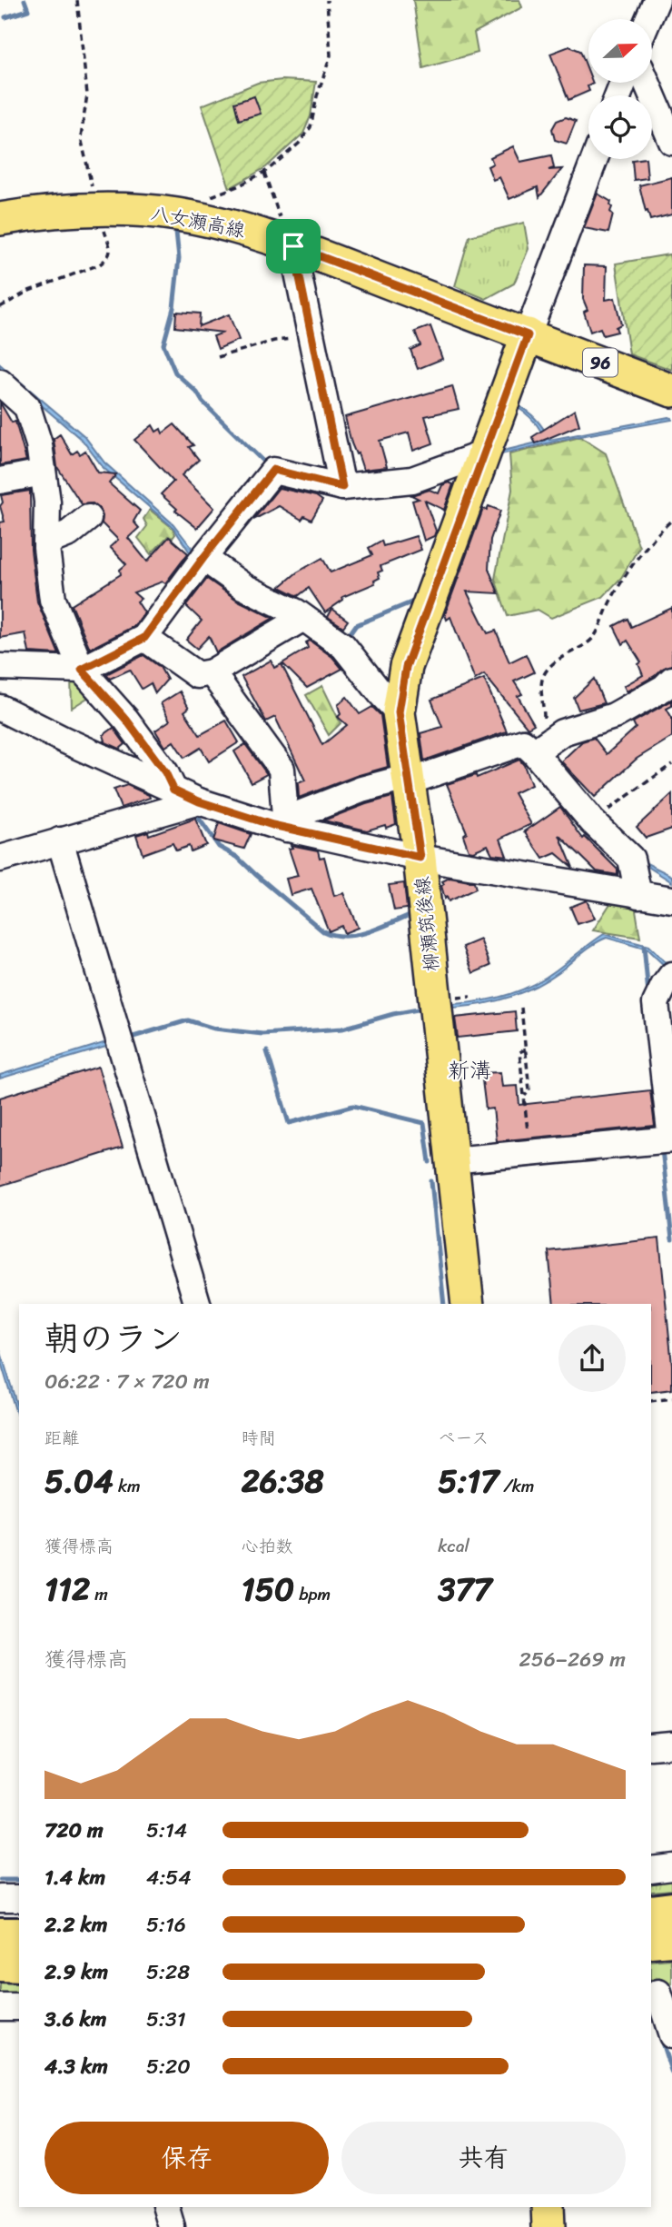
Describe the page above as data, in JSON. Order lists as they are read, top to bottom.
{
  "streets": {
    "main road": ["八女瀬高線", "96", "柳瀬筑後線"]
  },
  "crossings": [
    ["八女瀬高線", "柳瀬筑後線"]
  ],
  "districts": ["新溝"],
  "north": "right",
  "page": {
    "heading": ["朝のラン", "06:22 · 7 × 720 m"],
    "stats": [
      ["距離", "5.04 km"],
      ["時間", "26:38"],
      ["ペース", "5:17 /km"],
      ["獲得標高", "112 m"],
      ["心拍数", "150 bpm"],
      ["kcal", "377"]
    ],
    "chart": ["獲得標高", "256–269 m"],
    "list": [
      {
        "name": "720 m",
        "note": "5:14"
      },
      {
        "name": "1.4 km",
        "note": "4:54"
      },
      {
        "name": "2.2 km",
        "note": "5:16"
      },
      {
        "name": "2.9 km",
        "note": "5:28"
      },
      {
        "name": "3.6 km",
        "note": "5:31"
      },
      {
        "name": "4.3 km",
        "note": "5:20"
      }
    ],
    "buttons": ["保存", "共有"]
  }
}
